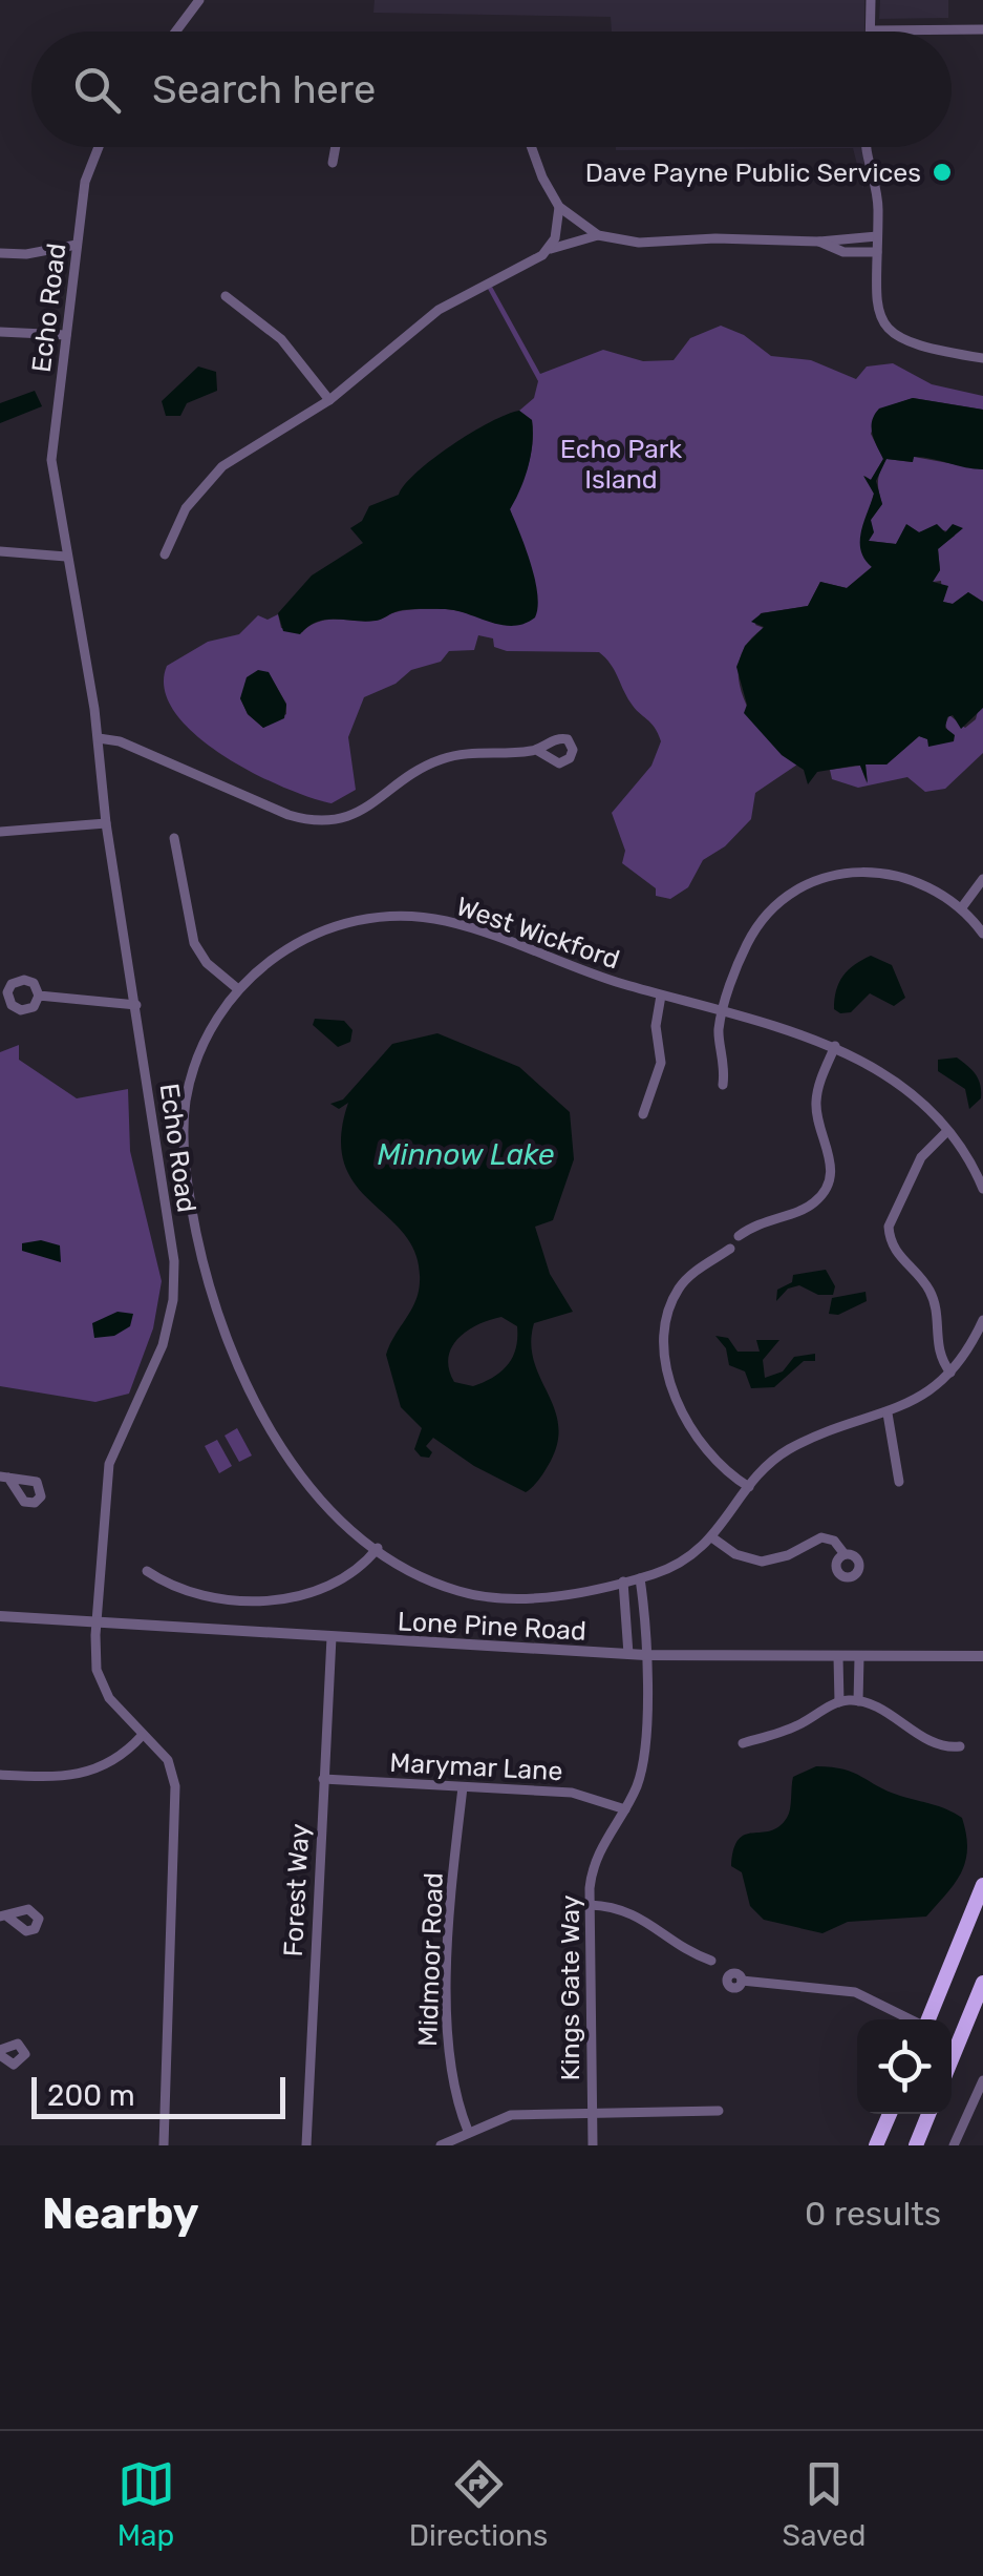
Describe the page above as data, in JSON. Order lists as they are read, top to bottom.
{
  "streets": {
    "street": [
      "Echo Road",
      "West Wickford",
      "Lone Pine Road",
      "Marymar Lane",
      "Forest Way",
      "Midmoor Road",
      "Kings Gate Way"
    ]
  },
  "crossings": [
    ["Echo Road", "Lone Pine Road"],
    ["West Wickford", "Kings Gate Way"],
    ["Lone Pine Road", "Forest Way"],
    ["Lone Pine Road", "Kings Gate Way"],
    ["Marymar Lane", "Forest Way"],
    ["Marymar Lane", "Midmoor Road"],
    ["Marymar Lane", "Kings Gate Way"]
  ],
  "water": ["Minnow Lake"],
  "parks": ["Echo Park Island"],
  "places": ["Dave Payne Public Services"],
  "scale_bar": "200 m",
  "page": {
    "search": "Search here",
    "scale": "200 m",
    "heading": ["Nearby", "0 results"],
    "nav": ["Map", "Directions", "Saved"]
  }
}
